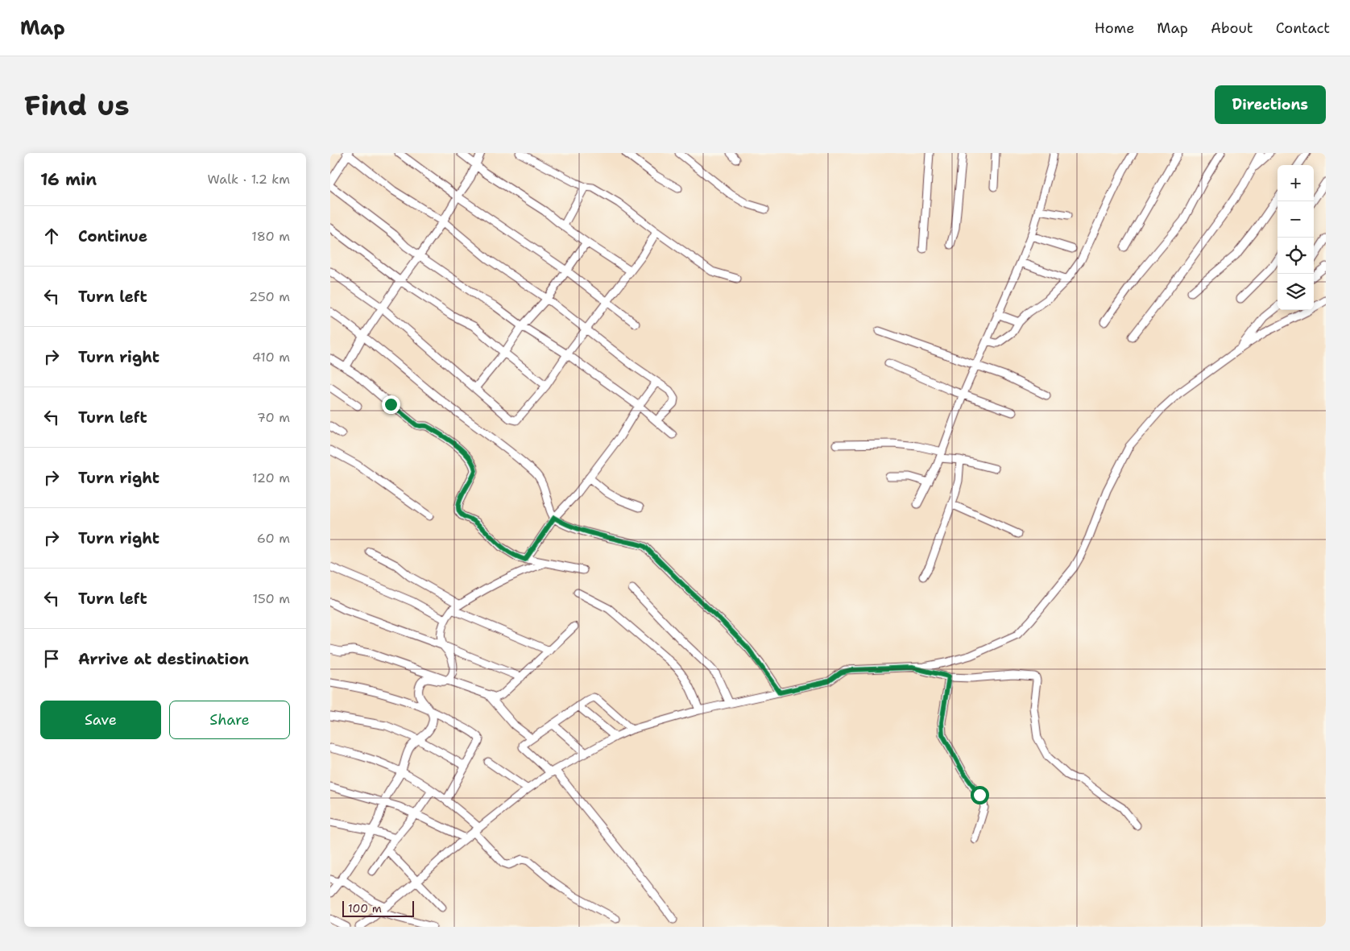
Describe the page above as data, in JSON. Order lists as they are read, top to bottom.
{
  "scale_bar": "100 m",
  "page": {
    "header": "Map",
    "nav": [
      "Home",
      "Map",
      "About",
      "Contact"
    ],
    "buttons": [
      "Directions",
      ["Save", "Share"]
    ],
    "title": "Find us",
    "heading": ["16 min", "Walk · 1.2 km"],
    "map_buttons": ["+", "−"],
    "list": [
      ["Continue", "180 m"],
      ["Turn left", "250 m"],
      ["Turn right", "410 m"],
      ["Turn left", "70 m"],
      ["Turn right", "120 m"],
      ["Turn right", "60 m"],
      ["Turn left", "150 m"],
      "Arrive at destination"
    ],
    "scale": "100 m"
  }
}
